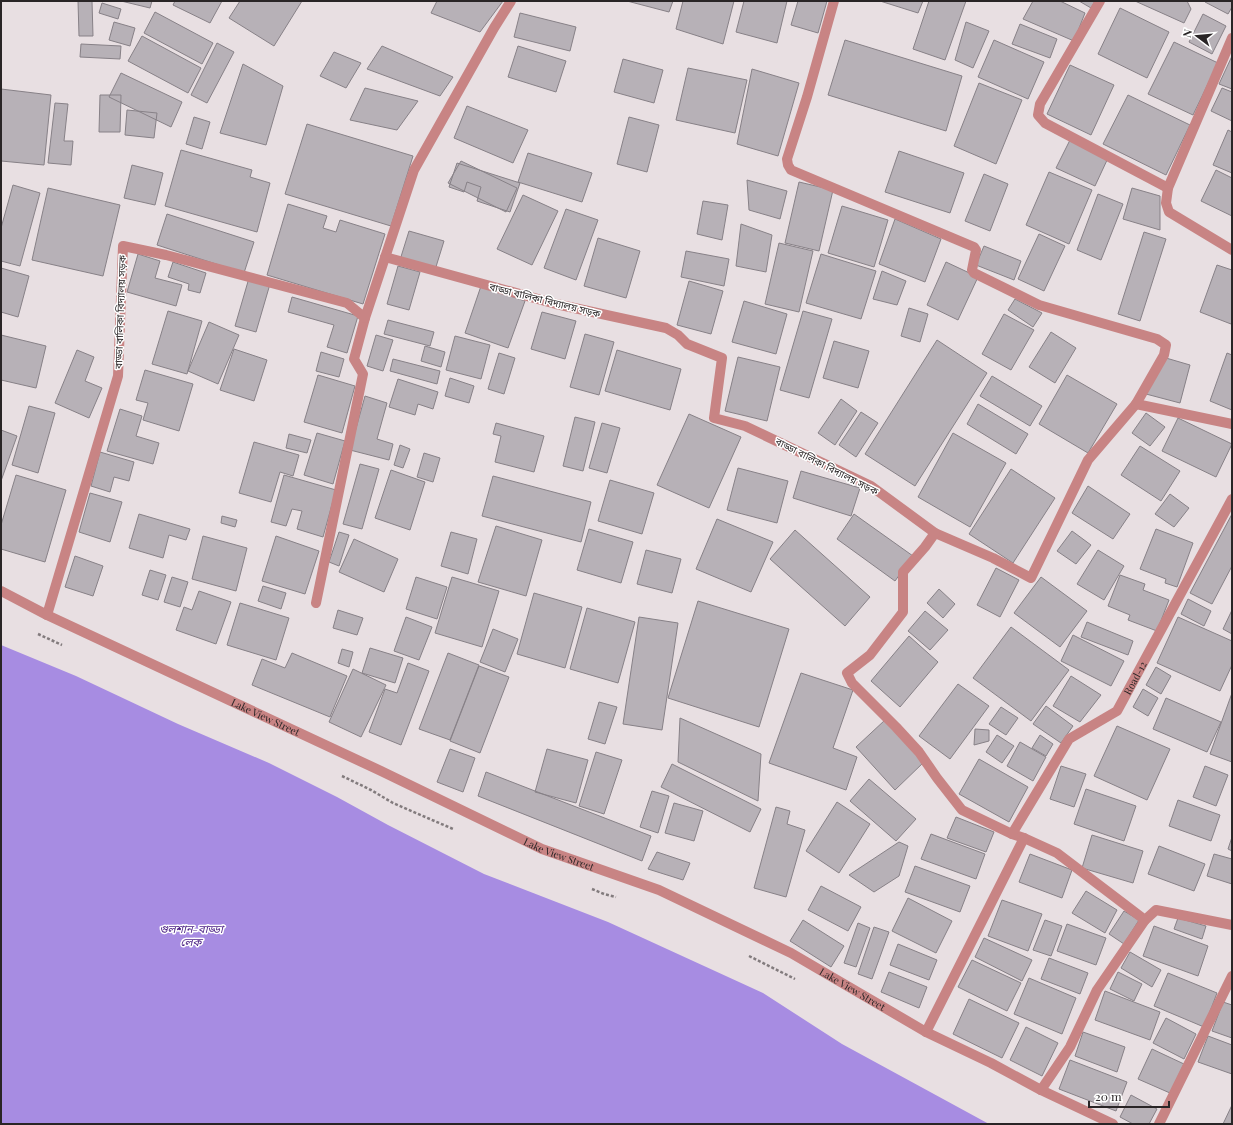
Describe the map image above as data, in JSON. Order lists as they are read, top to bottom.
{
  "streets": {
    "street": ["বাড্ডা বালিকা বিদ্যালয় সড়ক", "Road-12", "Lake View Street"]
  },
  "crossings": [
    ["বাড্ডা বালিকা বিদ্যালয় সড়ক", "Lake View Street"]
  ],
  "water": ["গুলশান-বাড্ডা লেক"],
  "scale_bar": "20 m",
  "north": "left"
}
